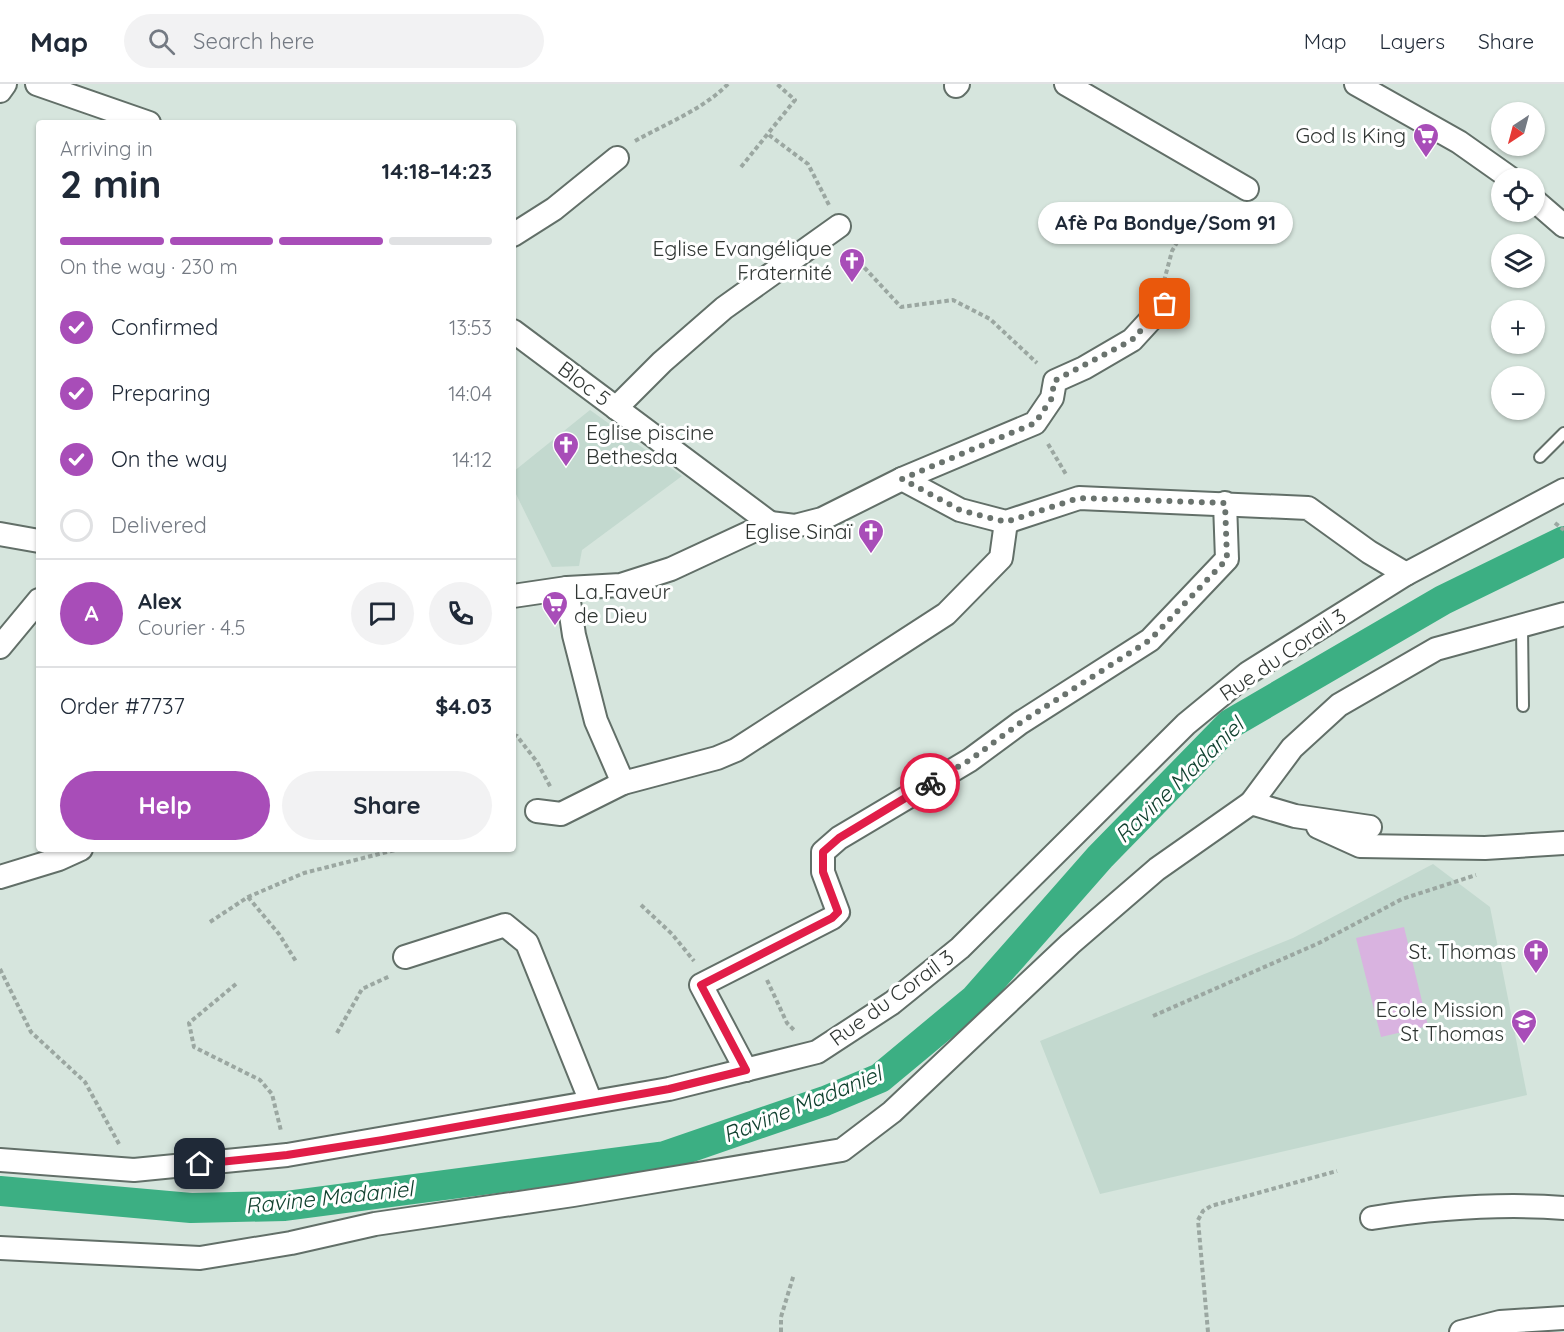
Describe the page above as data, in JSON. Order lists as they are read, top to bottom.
{
  "streets": {
    "street": ["Bloc 5", "Rue du Corail 3"]
  },
  "water": ["Ravine Madaniel"],
  "places": {
    "supermarket": ["God Is King", "La Faveur de Dieu"],
    "church": [
      "Eglise Evangélique Fraternité",
      "Eglise piscine Bethesda",
      "Eglise Sinaï",
      "St. Thomas"
    ],
    "other": ["Afè Pa Bondye/Som 91"],
    "school or university": ["Ecole Mission St Thomas"]
  },
  "north": "bottom left",
  "page": {
    "header": "Map",
    "search": "Search here",
    "nav": ["Map", "Layers", "Share"],
    "map_buttons": ["+", "−"],
    "heading": ["2 min", "Arriving in", "14:18–14:23"],
    "panel": [
      "Alex",
      "Courier · 4.5",
      "Order #7737",
      "$4.03"
    ],
    "bubble": "Afè Pa Bondye/Som 91",
    "bar": "On the way · 230 m",
    "list": [
      ["Confirmed", "13:53"],
      ["Preparing", "14:04"],
      ["On the way", "14:12"],
      "Delivered"
    ],
    "round": "A",
    "buttons": ["Help", "Share"]
  }
}
